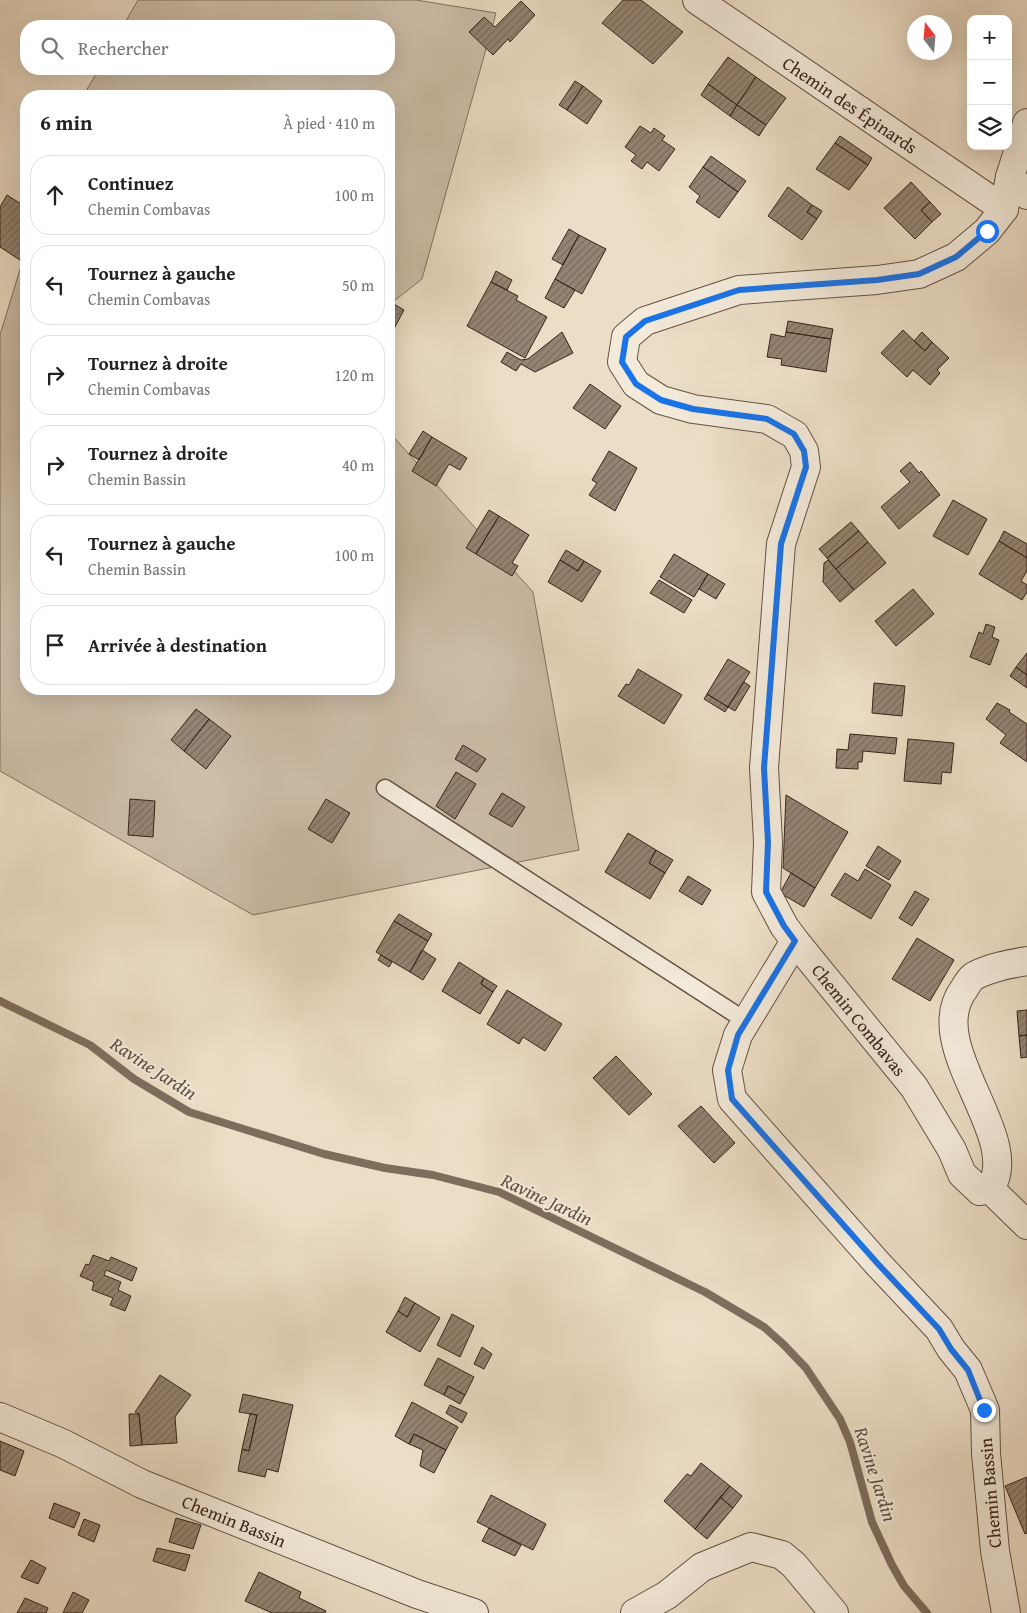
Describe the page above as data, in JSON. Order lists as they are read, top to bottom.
{
  "streets": {
    "street": ["Chemin des Épinards", "Chemin Combavas", "Chemin Bassin"]
  },
  "crossings": [
    ["Chemin des Épinards", "Chemin Combavas"],
    ["Chemin Combavas", "Chemin Bassin"]
  ],
  "water": ["Ravine Jardin"],
  "north": "top",
  "page": {
    "map_buttons": ["+", "−"],
    "search": "Rechercher",
    "heading": ["6 min", "À pied · 410 m"],
    "list": [
      ["Continuez", "Chemin Combavas", "100 m"],
      ["Tournez à gauche", "Chemin Combavas", "50 m"],
      ["Tournez à droite", "Chemin Combavas", "120 m"],
      ["Tournez à droite", "Chemin Bassin", "40 m"],
      ["Tournez à gauche", "Chemin Bassin", "100 m"],
      "Arrivée à destination"
    ]
  }
}
